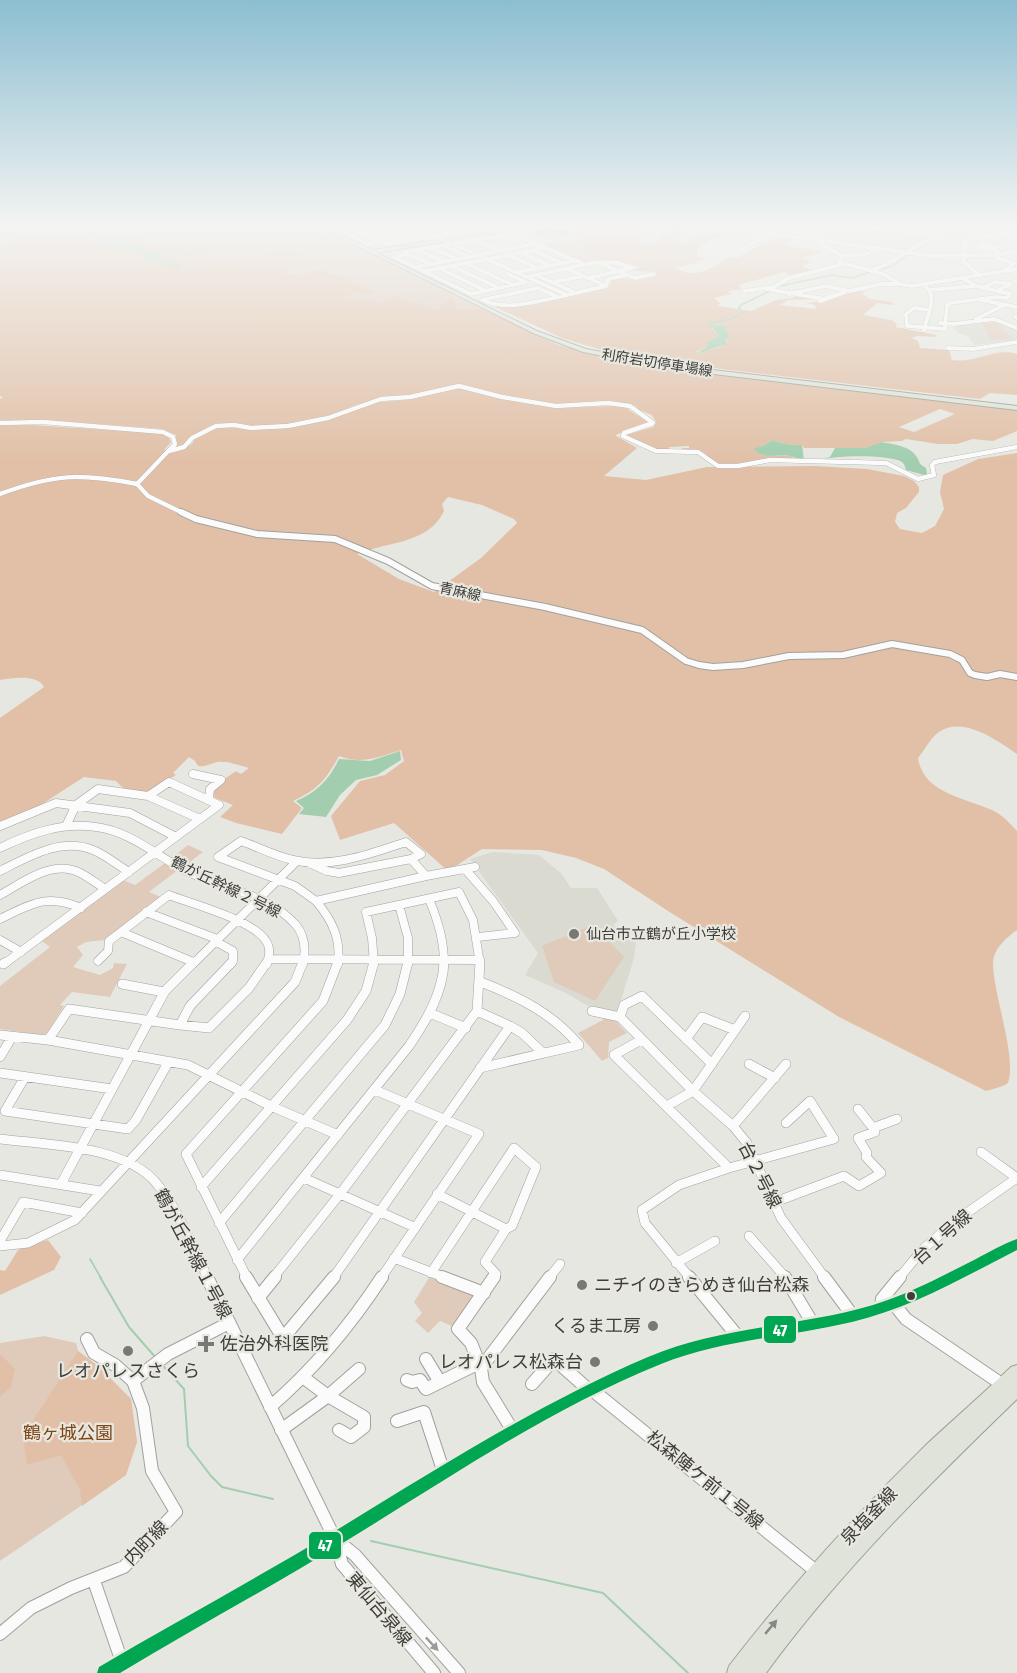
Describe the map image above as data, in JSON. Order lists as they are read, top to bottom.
{
  "streets": {
    "main road": ["利府岩切停車場線", "泉塩釜線"],
    "street": [
      "青麻線",
      "鶴が丘幹線２号線",
      "台２号線",
      "台１号線",
      "鶴が丘幹線１号線",
      "松森陣ケ前１号線",
      "内町線",
      "東仙台泉線"
    ]
  },
  "crossings": [
    ["鶴が丘幹線１号線", "東仙台泉線"],
    ["松森陣ケ前１号線", "泉塩釜線"]
  ],
  "parks": ["鶴ヶ城公園"],
  "places": {
    "other": [
      "仙台市立鶴が丘小学校",
      "ニチイのきらめき仙台松森",
      "くるま工房",
      "レオパレスさくら",
      "レオパレス松森台"
    ],
    "health": ["佐治外科医院"]
  },
  "lines": ["transit line 47"]
}
